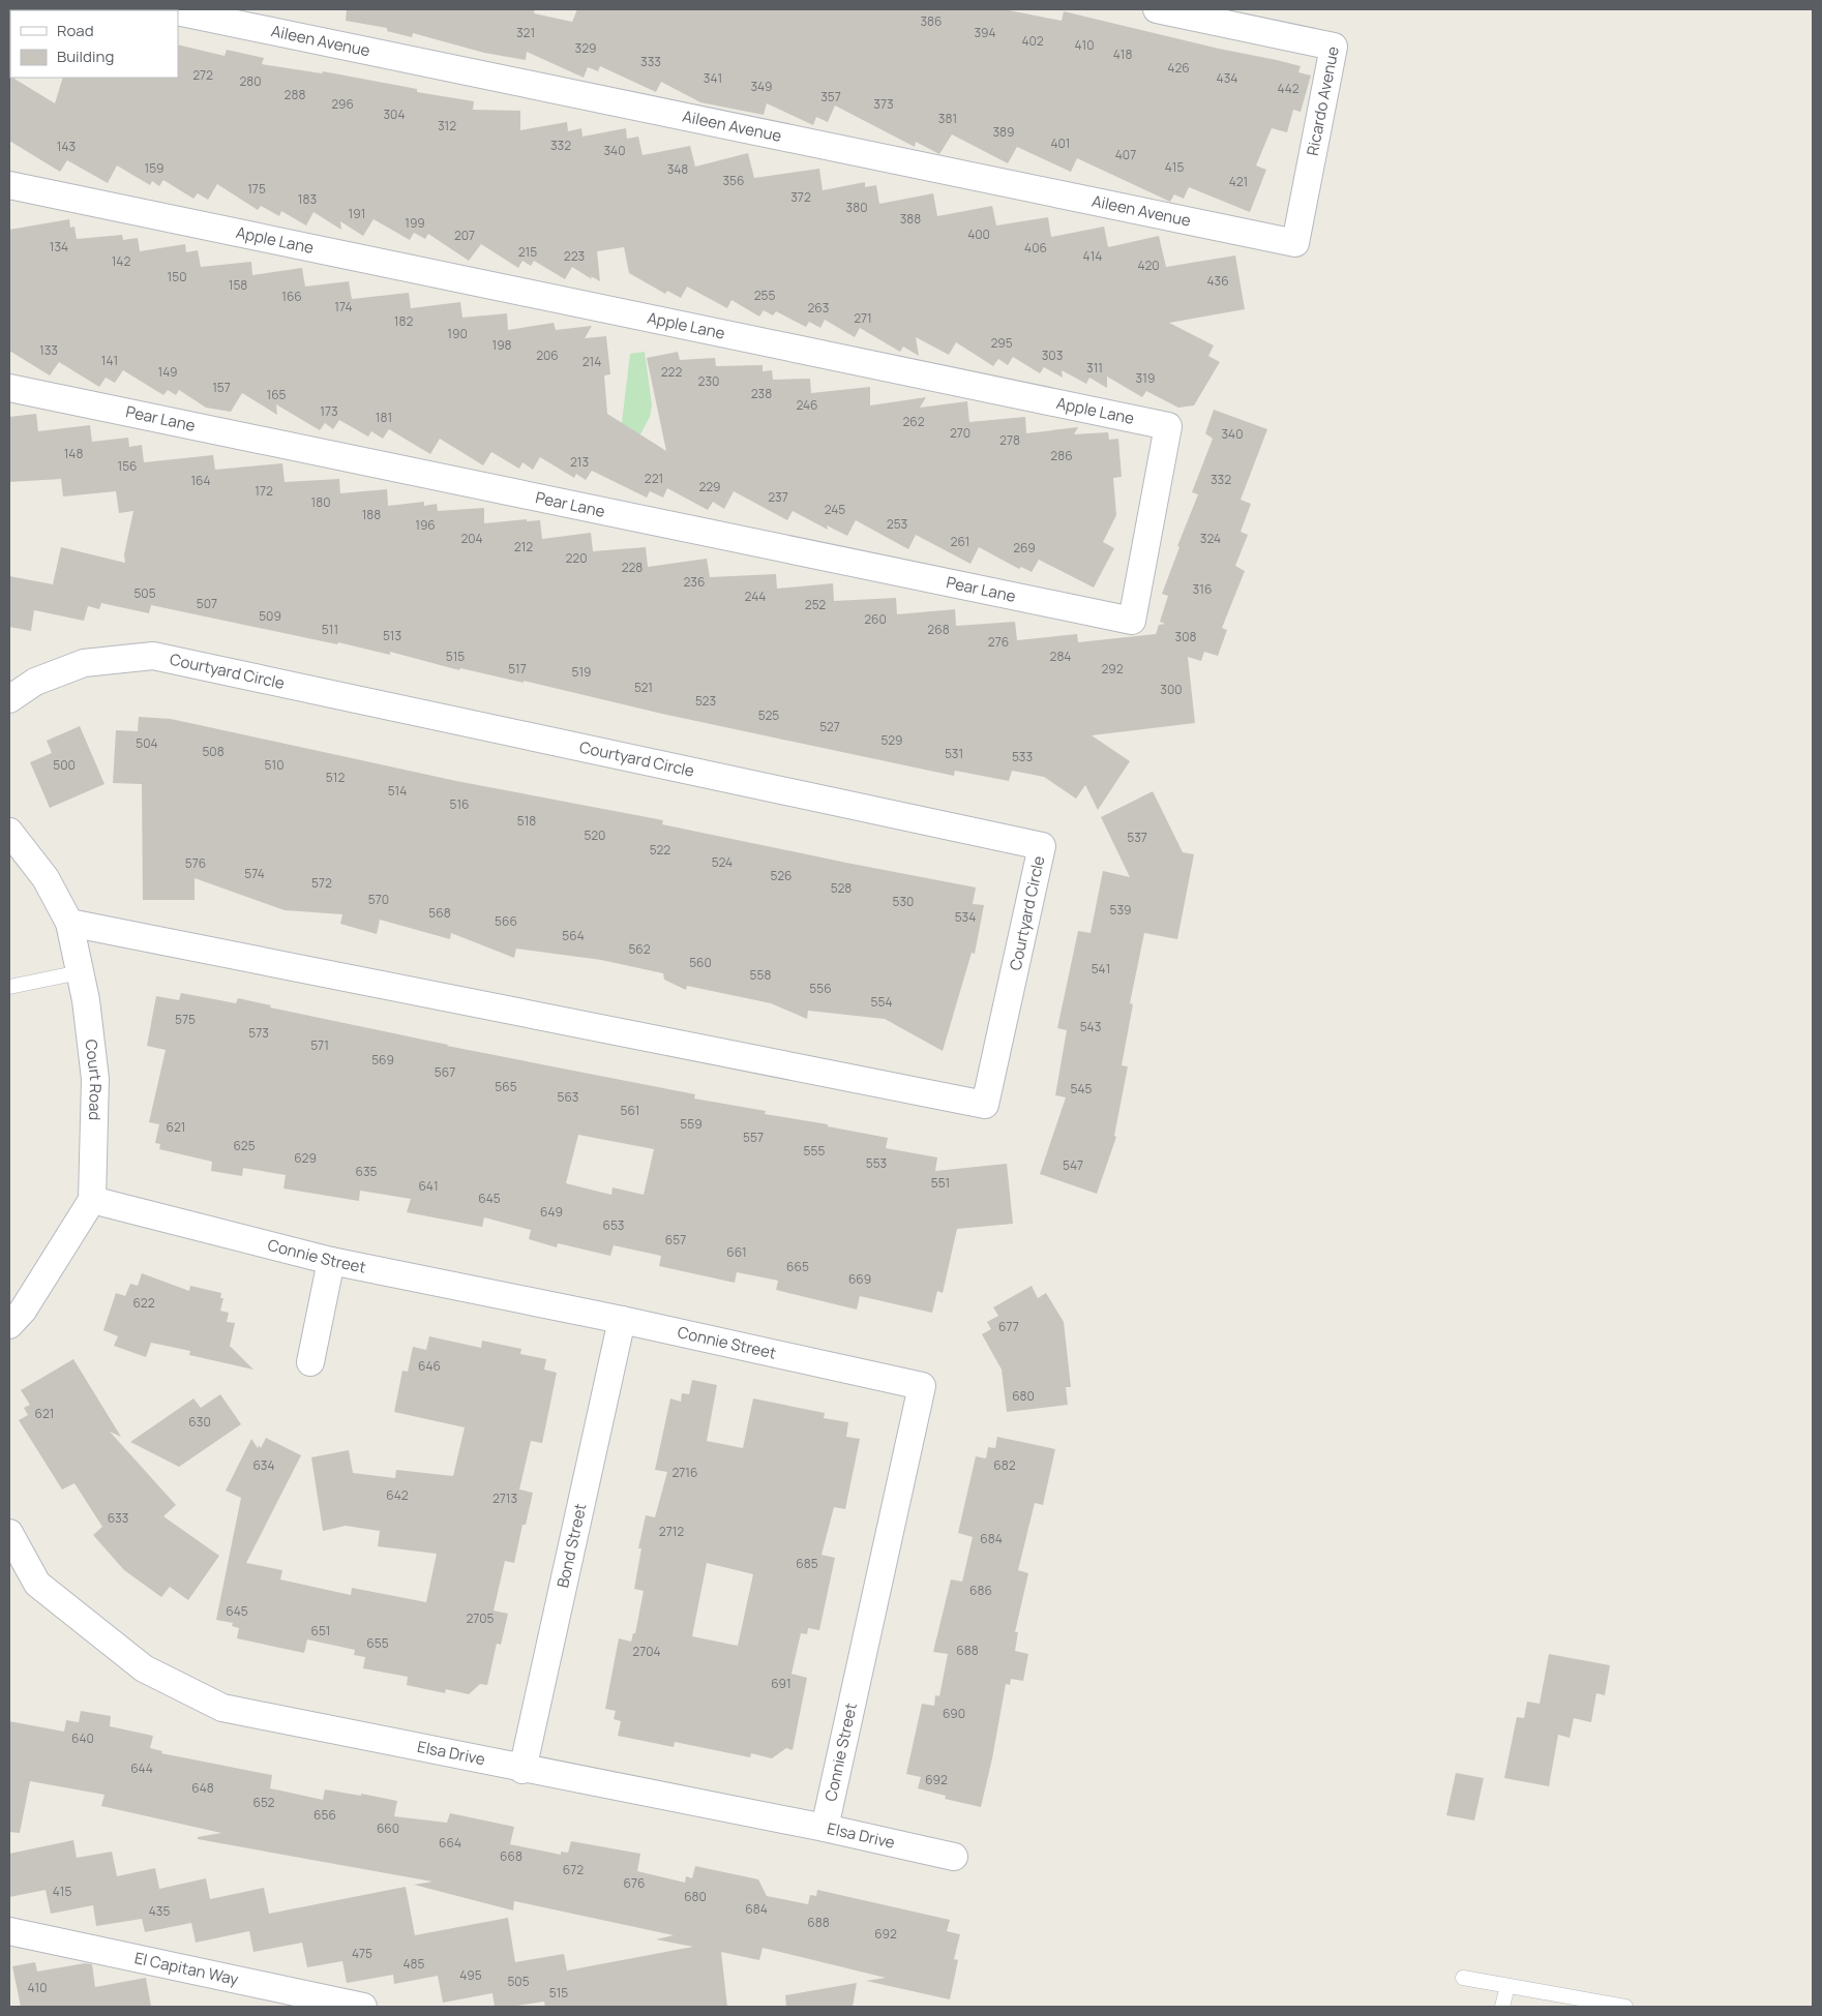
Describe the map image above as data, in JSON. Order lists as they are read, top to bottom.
{
  "streets": {
    "street": [
      "Aileen Avenue",
      "Ricardo Avenue",
      "Apple Lane",
      "Pear Lane",
      "Courtyard Circle",
      "Court Road",
      "Connie Street",
      "Bond Street",
      "Elsa Drive",
      "El Capitan Way"
    ]
  },
  "crossings": [
    ["Aileen Avenue", "Ricardo Avenue"],
    ["Apple Lane", "Pear Lane"],
    ["Courtyard Circle", "Court Road"],
    ["Court Road", "Connie Street"],
    ["Connie Street", "Bond Street"],
    ["Connie Street", "Elsa Drive"],
    ["Bond Street", "Elsa Drive"]
  ],
  "house_numbers": [
    "386",
    "321",
    "394",
    "402",
    "410",
    "329",
    "418",
    "333",
    "426",
    "272",
    "341",
    "434",
    "280",
    "349",
    "442",
    "288",
    "357",
    "296",
    "373",
    "304",
    "381",
    "312",
    "389",
    "401",
    "332",
    "143",
    "340",
    "407",
    "415",
    "159",
    "348",
    "356",
    "421",
    "175",
    "372",
    "183",
    "380",
    "191",
    "388",
    "199",
    "400",
    "207",
    "134",
    "406",
    "215",
    "223",
    "414",
    "142",
    "420",
    "150",
    "436",
    "158",
    "255",
    "166",
    "174",
    "263",
    "271",
    "182",
    "190",
    "295",
    "198",
    "133",
    "206",
    "303",
    "141",
    "214",
    "311",
    "149",
    "222",
    "319",
    "230",
    "157",
    "238",
    "165",
    "246",
    "173",
    "181",
    "262",
    "270",
    "340",
    "278",
    "148",
    "286",
    "213",
    "156",
    "221",
    "332",
    "164",
    "229",
    "172",
    "237",
    "180",
    "245",
    "188",
    "253",
    "196",
    "204",
    "324",
    "261",
    "212",
    "269",
    "220",
    "228",
    "236",
    "316",
    "505",
    "244",
    "507",
    "252",
    "509",
    "260",
    "511",
    "268",
    "513",
    "308",
    "276",
    "515",
    "284",
    "517",
    "292",
    "519",
    "521",
    "300",
    "523",
    "525",
    "527",
    "529",
    "504",
    "508",
    "531",
    "533",
    "500",
    "510",
    "512",
    "514",
    "516",
    "518",
    "520",
    "537",
    "522",
    "524",
    "576",
    "574",
    "526",
    "572",
    "528",
    "570",
    "530",
    "539",
    "568",
    "534",
    "566",
    "564",
    "562",
    "560",
    "541",
    "558",
    "556",
    "554",
    "575",
    "543",
    "573",
    "571",
    "569",
    "567",
    "565",
    "545",
    "563",
    "561",
    "559",
    "621",
    "557",
    "625",
    "555",
    "629",
    "553",
    "547",
    "635",
    "551",
    "641",
    "645",
    "649",
    "653",
    "657",
    "661",
    "665",
    "669",
    "622",
    "677",
    "646",
    "680",
    "621",
    "630",
    "634",
    "682",
    "2716",
    "642",
    "2713",
    "633",
    "2712",
    "684",
    "685",
    "686",
    "645",
    "2705",
    "651",
    "655",
    "688",
    "2704",
    "691",
    "690",
    "640",
    "644",
    "692",
    "648",
    "652",
    "656",
    "660",
    "664",
    "668",
    "672",
    "676",
    "415",
    "680",
    "684",
    "435",
    "688",
    "692",
    "475",
    "485",
    "495",
    "505",
    "410",
    "515"
  ],
  "legend": ["Road", "Building"]
}
